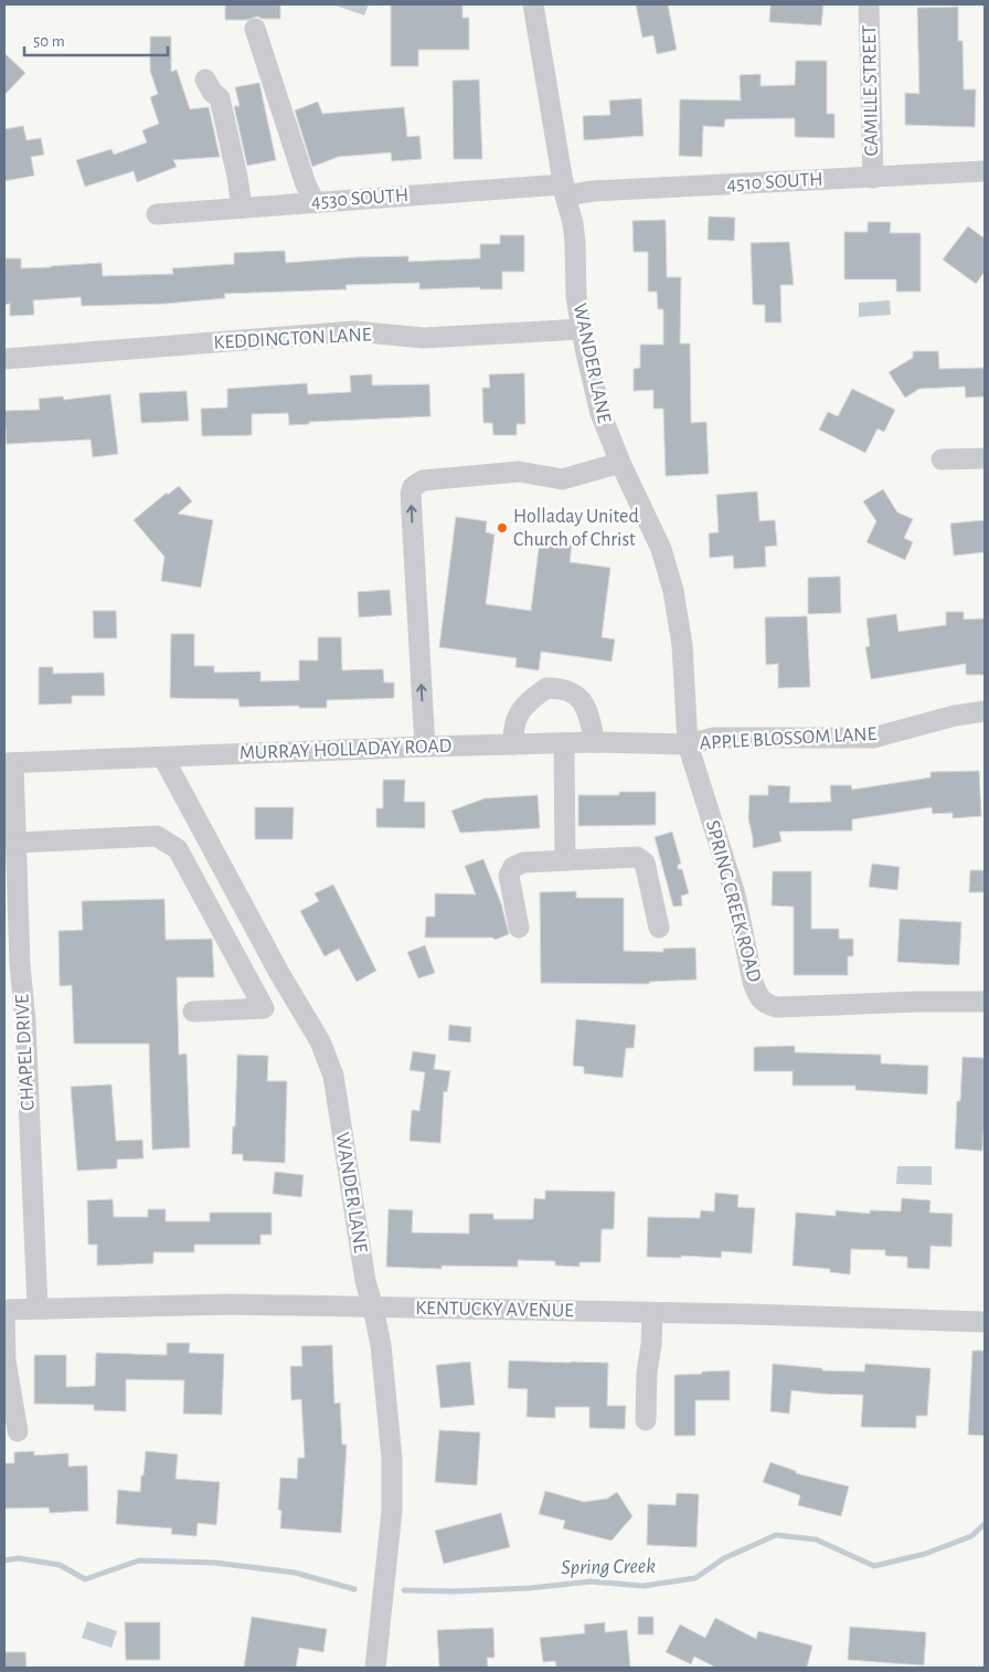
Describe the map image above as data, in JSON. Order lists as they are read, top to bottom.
{
  "streets": {
    "street": [
      "CAMILLE STREET",
      "4510 SOUTH",
      "4530 SOUTH",
      "KEDDINGTON LANE",
      "WANDER LANE",
      "APPLE BLOSSOM LANE",
      "MURRAY HOLLADAY ROAD",
      "SPRING CREEK ROAD",
      "CHAPEL DRIVE",
      "KENTUCKY AVENUE"
    ]
  },
  "crossings": [
    ["CAMILLE STREET", "4510 SOUTH"],
    ["4510 SOUTH", "4530 SOUTH"],
    ["4510 SOUTH", "WANDER LANE"],
    ["4530 SOUTH", "WANDER LANE"],
    ["KEDDINGTON LANE", "WANDER LANE"],
    ["WANDER LANE", "APPLE BLOSSOM LANE"],
    ["WANDER LANE", "MURRAY HOLLADAY ROAD"],
    ["WANDER LANE", "SPRING CREEK ROAD"],
    ["WANDER LANE", "KENTUCKY AVENUE"],
    ["APPLE BLOSSOM LANE", "MURRAY HOLLADAY ROAD"],
    ["APPLE BLOSSOM LANE", "SPRING CREEK ROAD"],
    ["MURRAY HOLLADAY ROAD", "SPRING CREEK ROAD"],
    ["MURRAY HOLLADAY ROAD", "CHAPEL DRIVE"],
    ["CHAPEL DRIVE", "KENTUCKY AVENUE"]
  ],
  "water": ["Spring Creek"],
  "places": ["Holladay United Church of Christ"],
  "scale_bar": "50 m"
}
